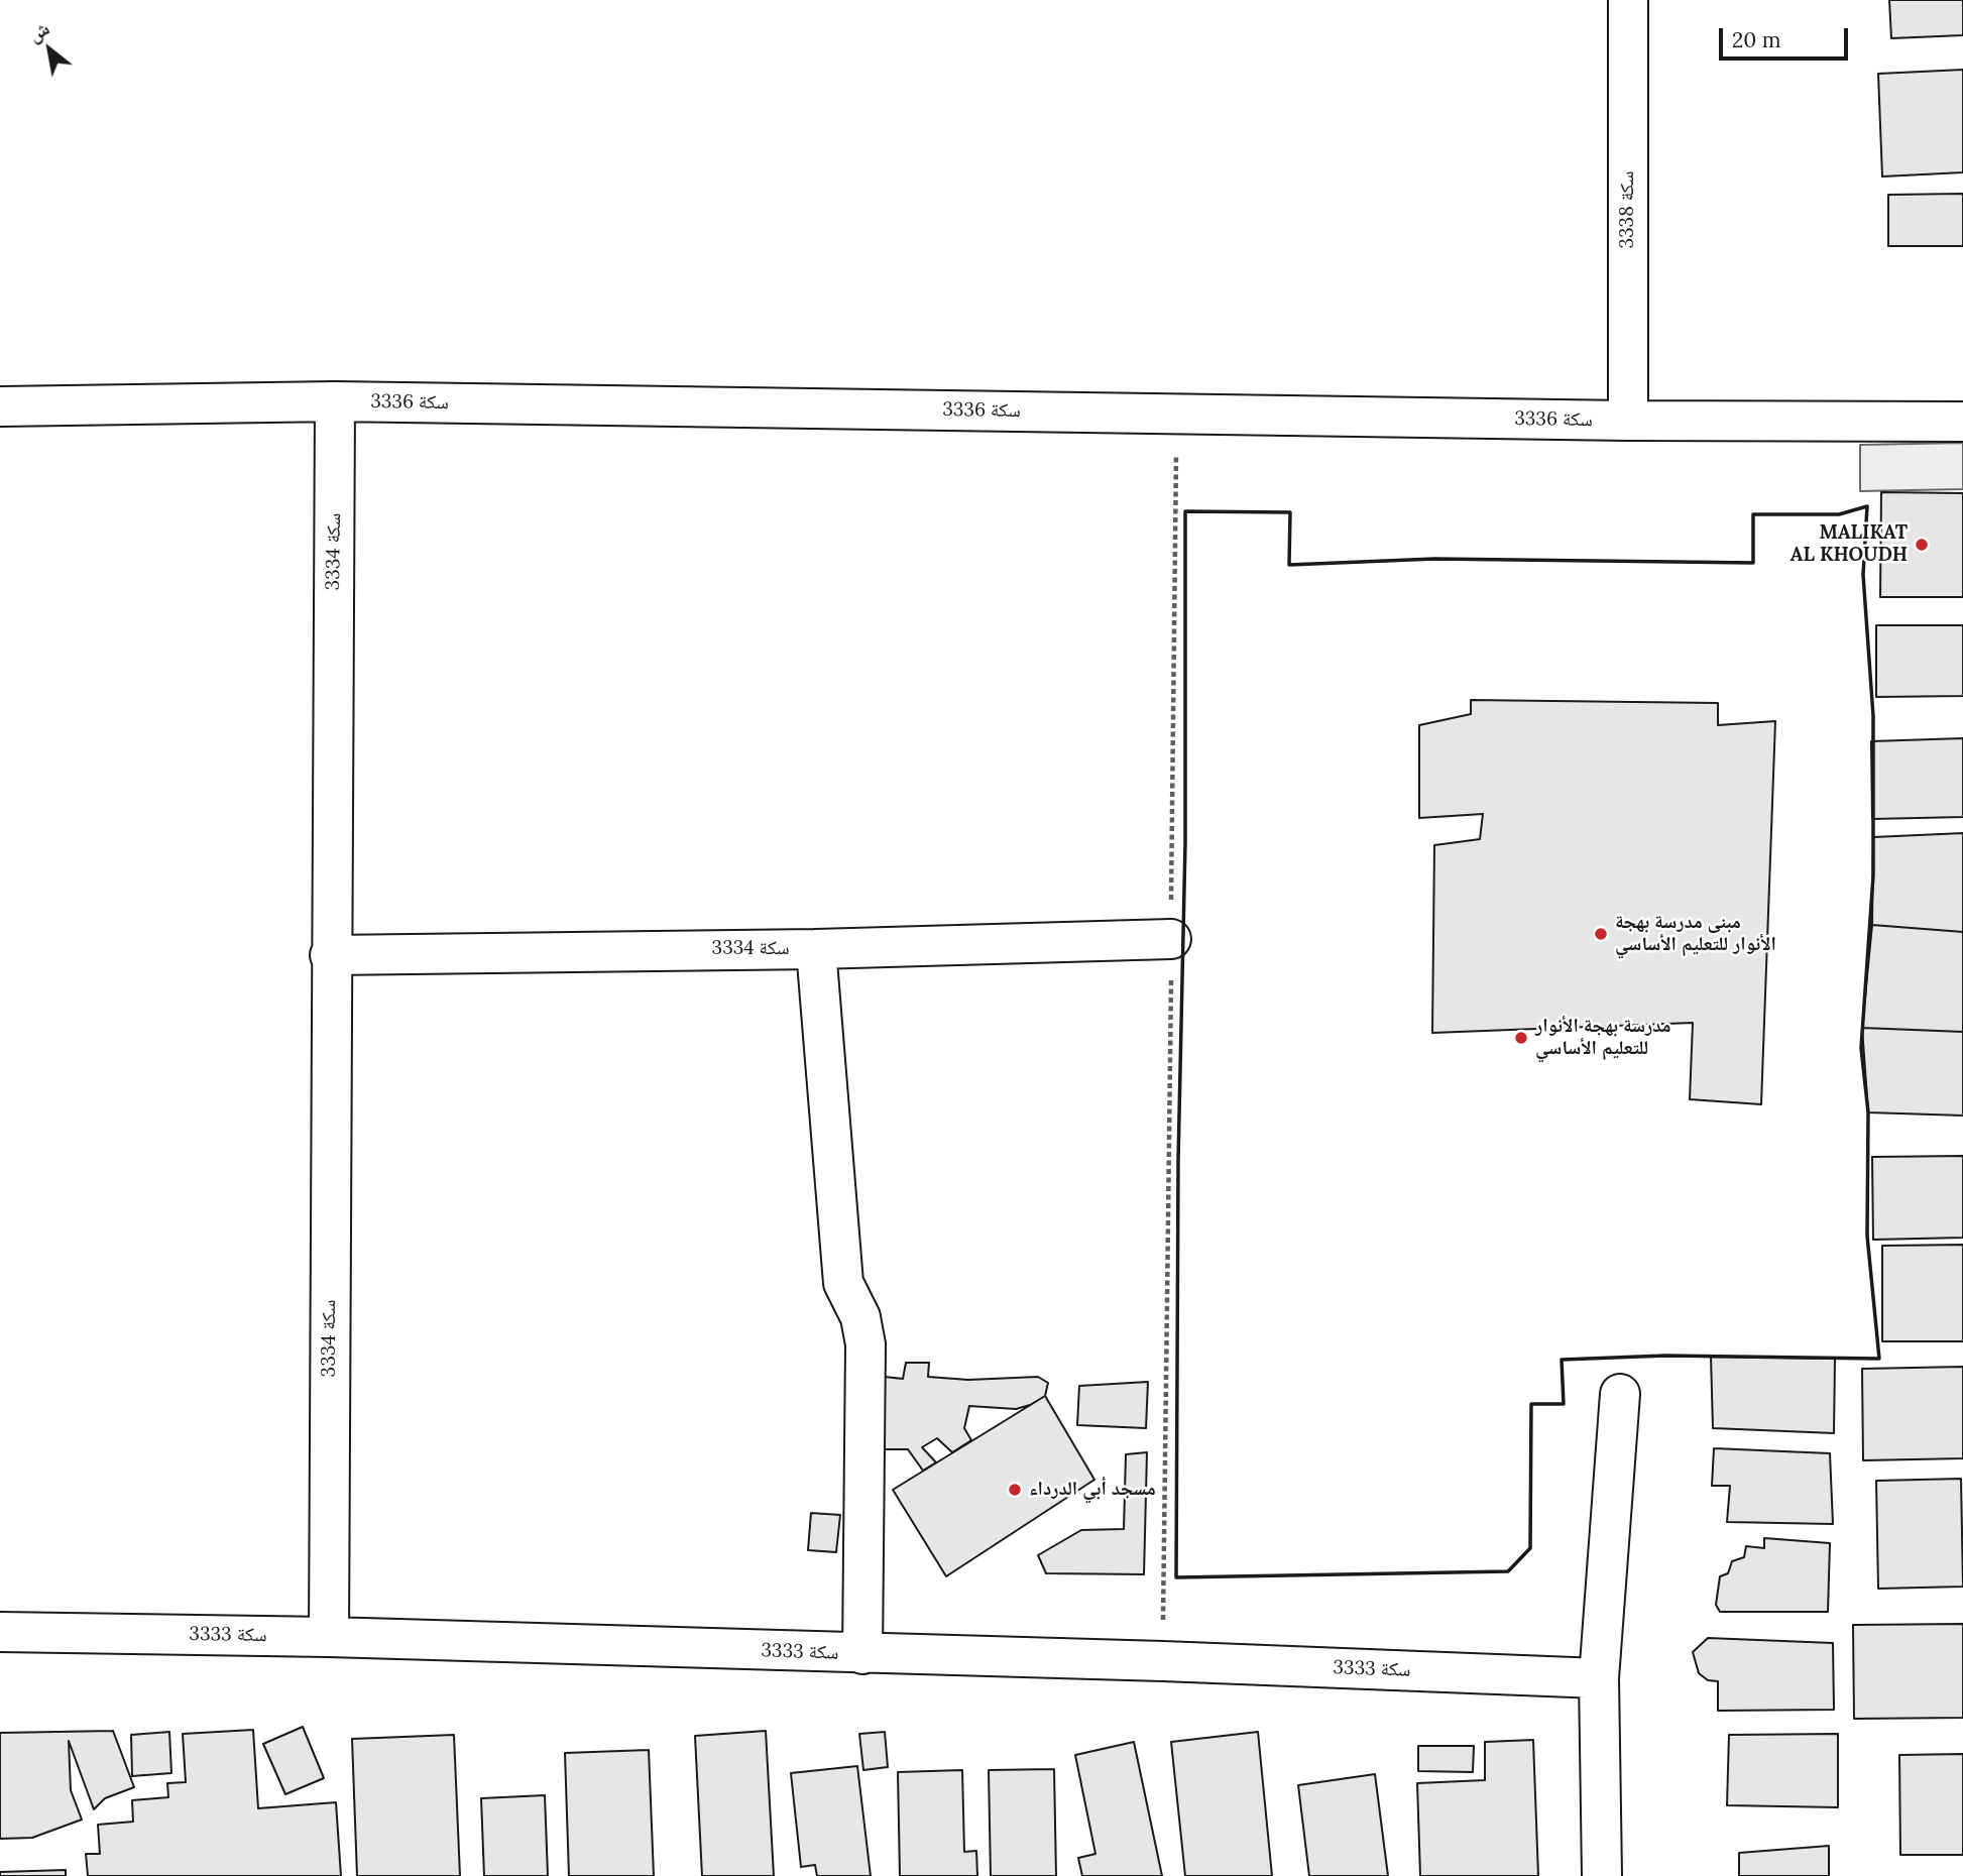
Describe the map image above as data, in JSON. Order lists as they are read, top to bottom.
{
  "streets": {
    "street": [
      "سكة 3338",
      "سكة 3336",
      "سكة 3334",
      "سكة 3333"
    ]
  },
  "crossings": [
    ["سكة 3338", "سكة 3336"],
    ["سكة 3336", "سكة 3334"],
    ["سكة 3334", "سكة 3333"]
  ],
  "places": [
    "MALIKAT AL KHOUDH",
    "مبنى مدرسة بهجة الأنوار للتعليم الأساسي",
    "مدرسة بهجة الأنوار للتعليم الأساسي",
    "مسجد أبي الدرداء"
  ],
  "scale_bar": "20 m",
  "north": "top left"
}
